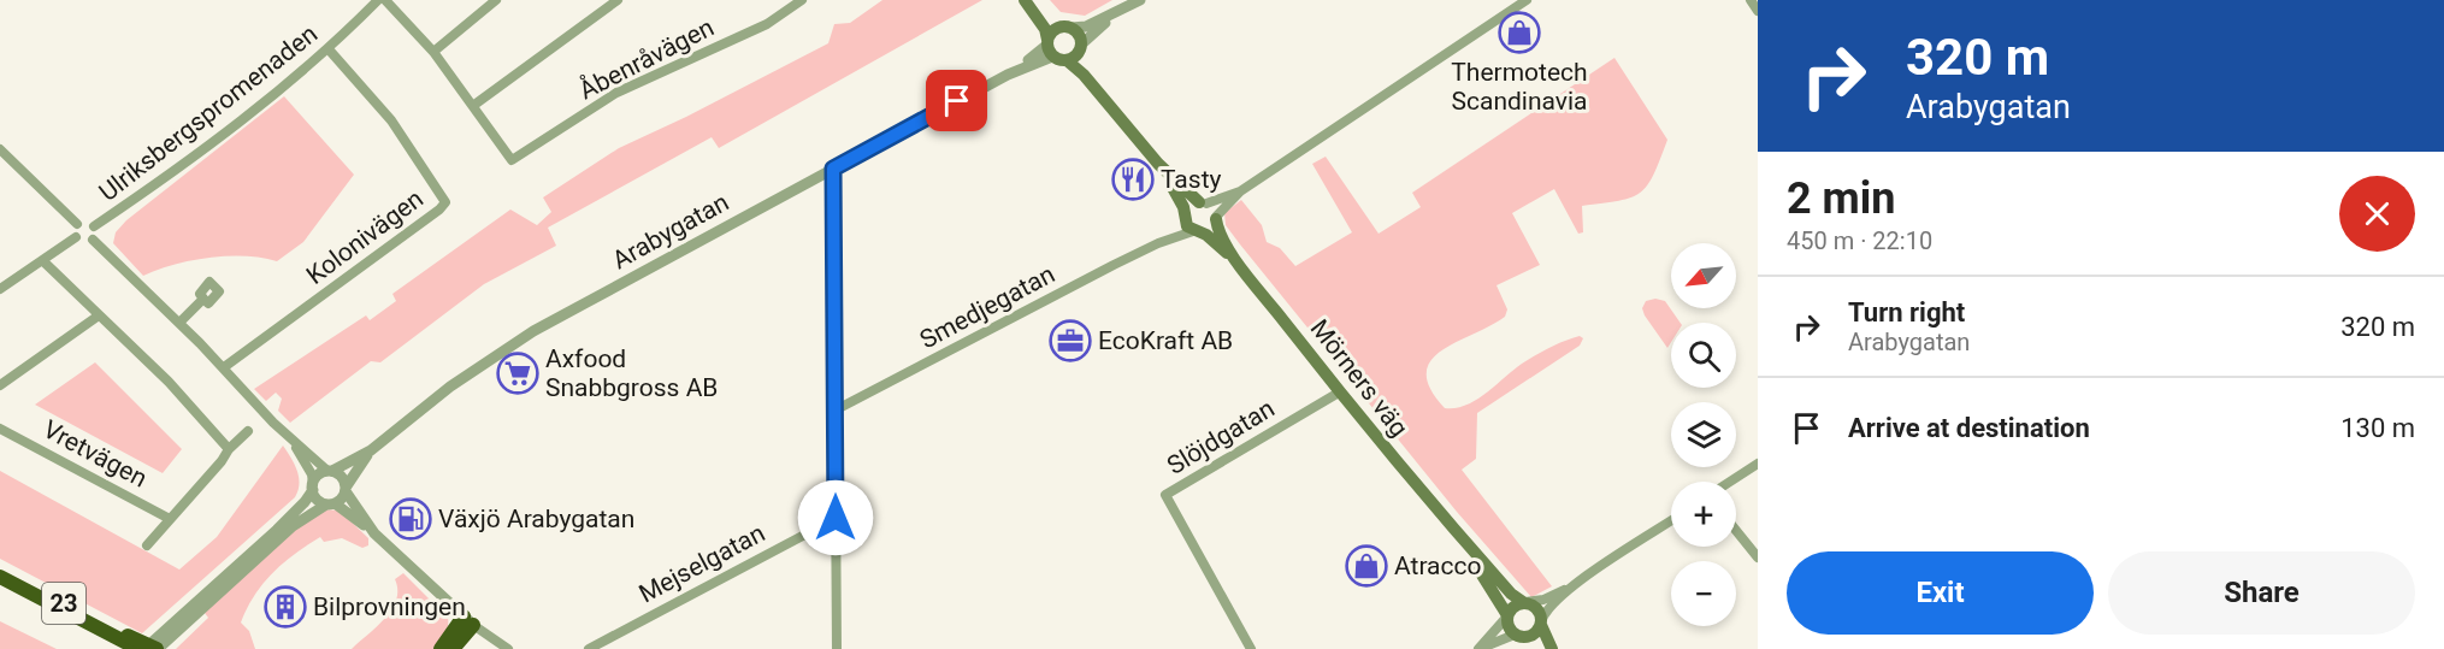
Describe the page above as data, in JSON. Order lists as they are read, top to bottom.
{
  "streets": {
    "highway": ["23"],
    "main road": ["Mörners väg"],
    "street": [
      "Åbenråvägen",
      "Ulriksbergspromenaden",
      "Arabygatan",
      "Kolonivägen",
      "Smedjegatan",
      "Slöjdgatan",
      "Vretvägen",
      "Mejselgatan"
    ]
  },
  "crossings": [
    ["Ulriksbergspromenaden", "Kolonivägen"],
    ["Smedjegatan", "Mörners väg"],
    ["Mörners väg", "Slöjdgatan"]
  ],
  "places": {
    "shop": ["Thermotech Scandinavia", "Atracco"],
    "restaurant": ["Tasty"],
    "office": ["EcoKraft AB"],
    "supermarket": ["Axfood Snabbgross AB"],
    "fuel station": ["Växjö Arabygatan"],
    "building": ["Bilprovningen"]
  },
  "north": "bottom left",
  "page": {
    "turn": ["320 m", "Arabygatan"],
    "heading": ["2 min", "450 m · 22:10"],
    "map_buttons": ["+", "−"],
    "list": [
      {
        "name": "Turn right",
        "note": "Arabygatan",
        "value": "320 m"
      },
      {
        "name": "Arrive at destination",
        "value": "130 m"
      }
    ],
    "buttons": ["Exit", "Share"]
  }
}
